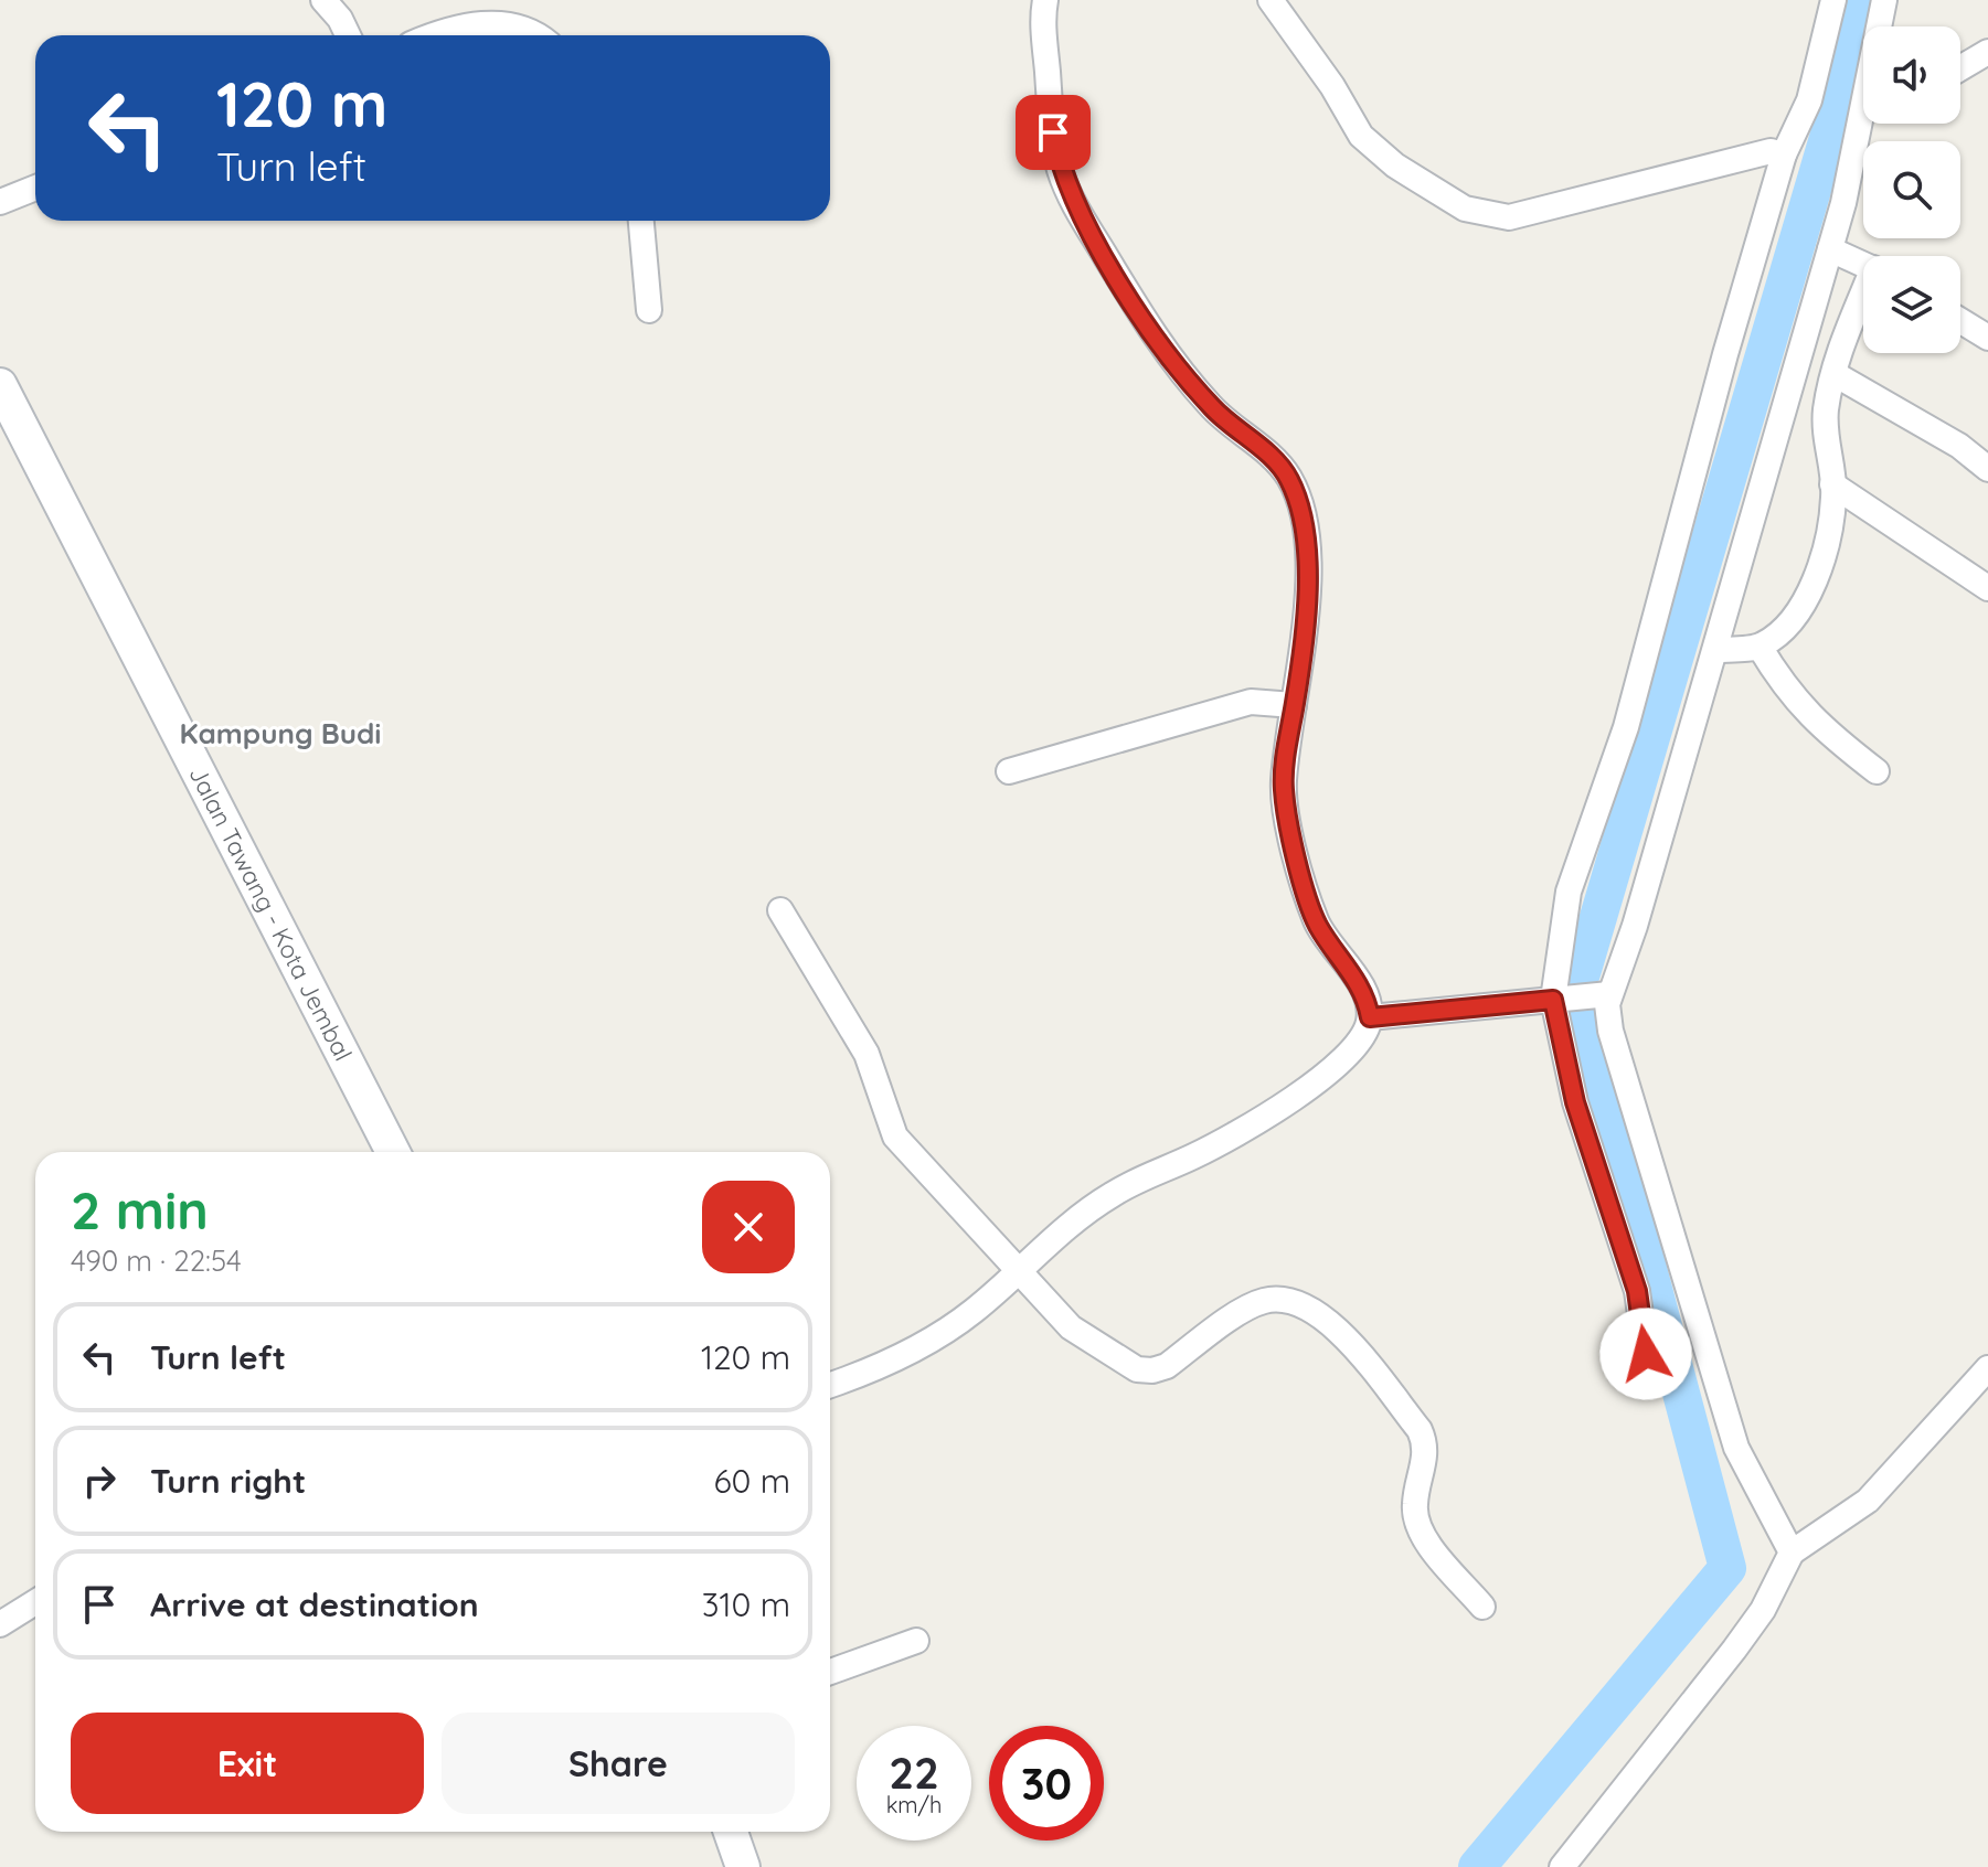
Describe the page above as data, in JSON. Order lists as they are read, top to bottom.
{
  "streets": {
    "main road": ["Jalan Tawang - Kota Jembal"]
  },
  "districts": ["Kampung Budi"],
  "page": {
    "turn": ["120 m", "Turn left"],
    "heading": ["2 min", "490 m · 22:54"],
    "list": [
      {
        "name": "Turn left",
        "value": "120 m"
      },
      {
        "name": "Turn right",
        "value": "60 m"
      },
      {
        "name": "Arrive at destination",
        "value": "310 m"
      }
    ],
    "buttons": ["Exit", "Share"],
    "speed": "22 km/h",
    "limit": "30"
  }
}
